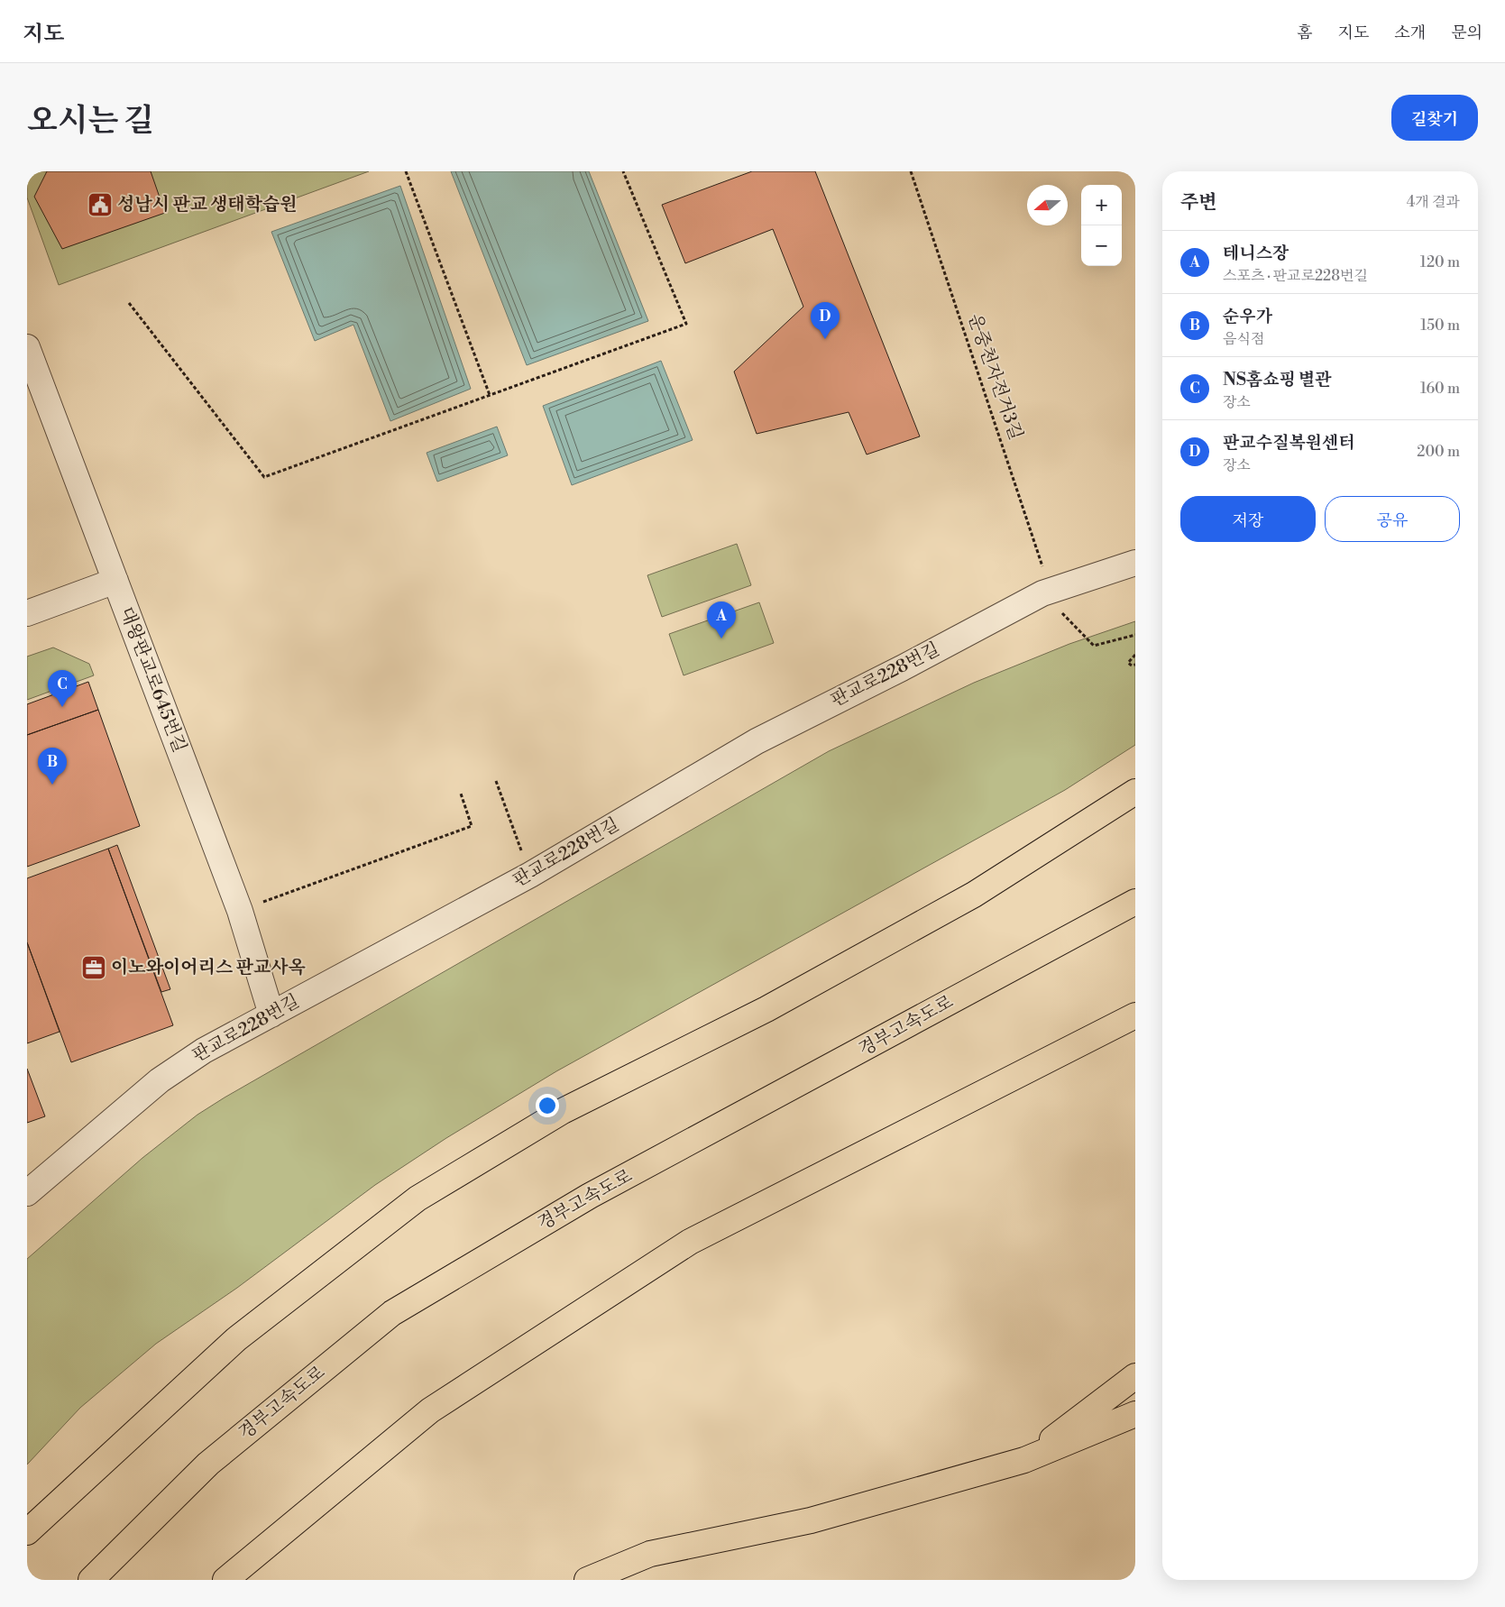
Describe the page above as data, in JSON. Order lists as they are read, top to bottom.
{
  "streets": {
    "highway": ["경부고속도로"],
    "street": ["판교로228번길", "대왕판교로645번길"],
    "path": ["운중천자전거3길"]
  },
  "crossings": [
    ["운중천자전거3길", "판교로228번길"],
    ["판교로228번길", "대왕판교로645번길"]
  ],
  "places": {
    "public building": ["성남시 판교 생태학습원"],
    "office": ["이노와이어리스 판교사옥"]
  },
  "north": "left",
  "page": {
    "header": "지도",
    "nav": [
      "홈",
      "지도",
      "소개",
      "문의"
    ],
    "title": "오시는 길",
    "buttons": [
      "길찾기",
      ["저장", "공유"]
    ],
    "heading": ["주변", "4개 결과"],
    "map_buttons": ["+", "−"],
    "list": [
      {
        "mark": "A",
        "name": "테니스장",
        "note": "스포츠 · 판교로228번길",
        "value": "120 m"
      },
      {
        "mark": "B",
        "name": "순우가",
        "note": "음식점",
        "value": "150 m"
      },
      {
        "mark": "C",
        "name": "NS홈쇼핑 별관",
        "note": "장소",
        "value": "160 m"
      },
      {
        "mark": "D",
        "name": "판교수질복원센터",
        "note": "장소",
        "value": "200 m"
      }
    ],
    "pins": [
      "D",
      "A",
      "C",
      "B"
    ]
  }
}
